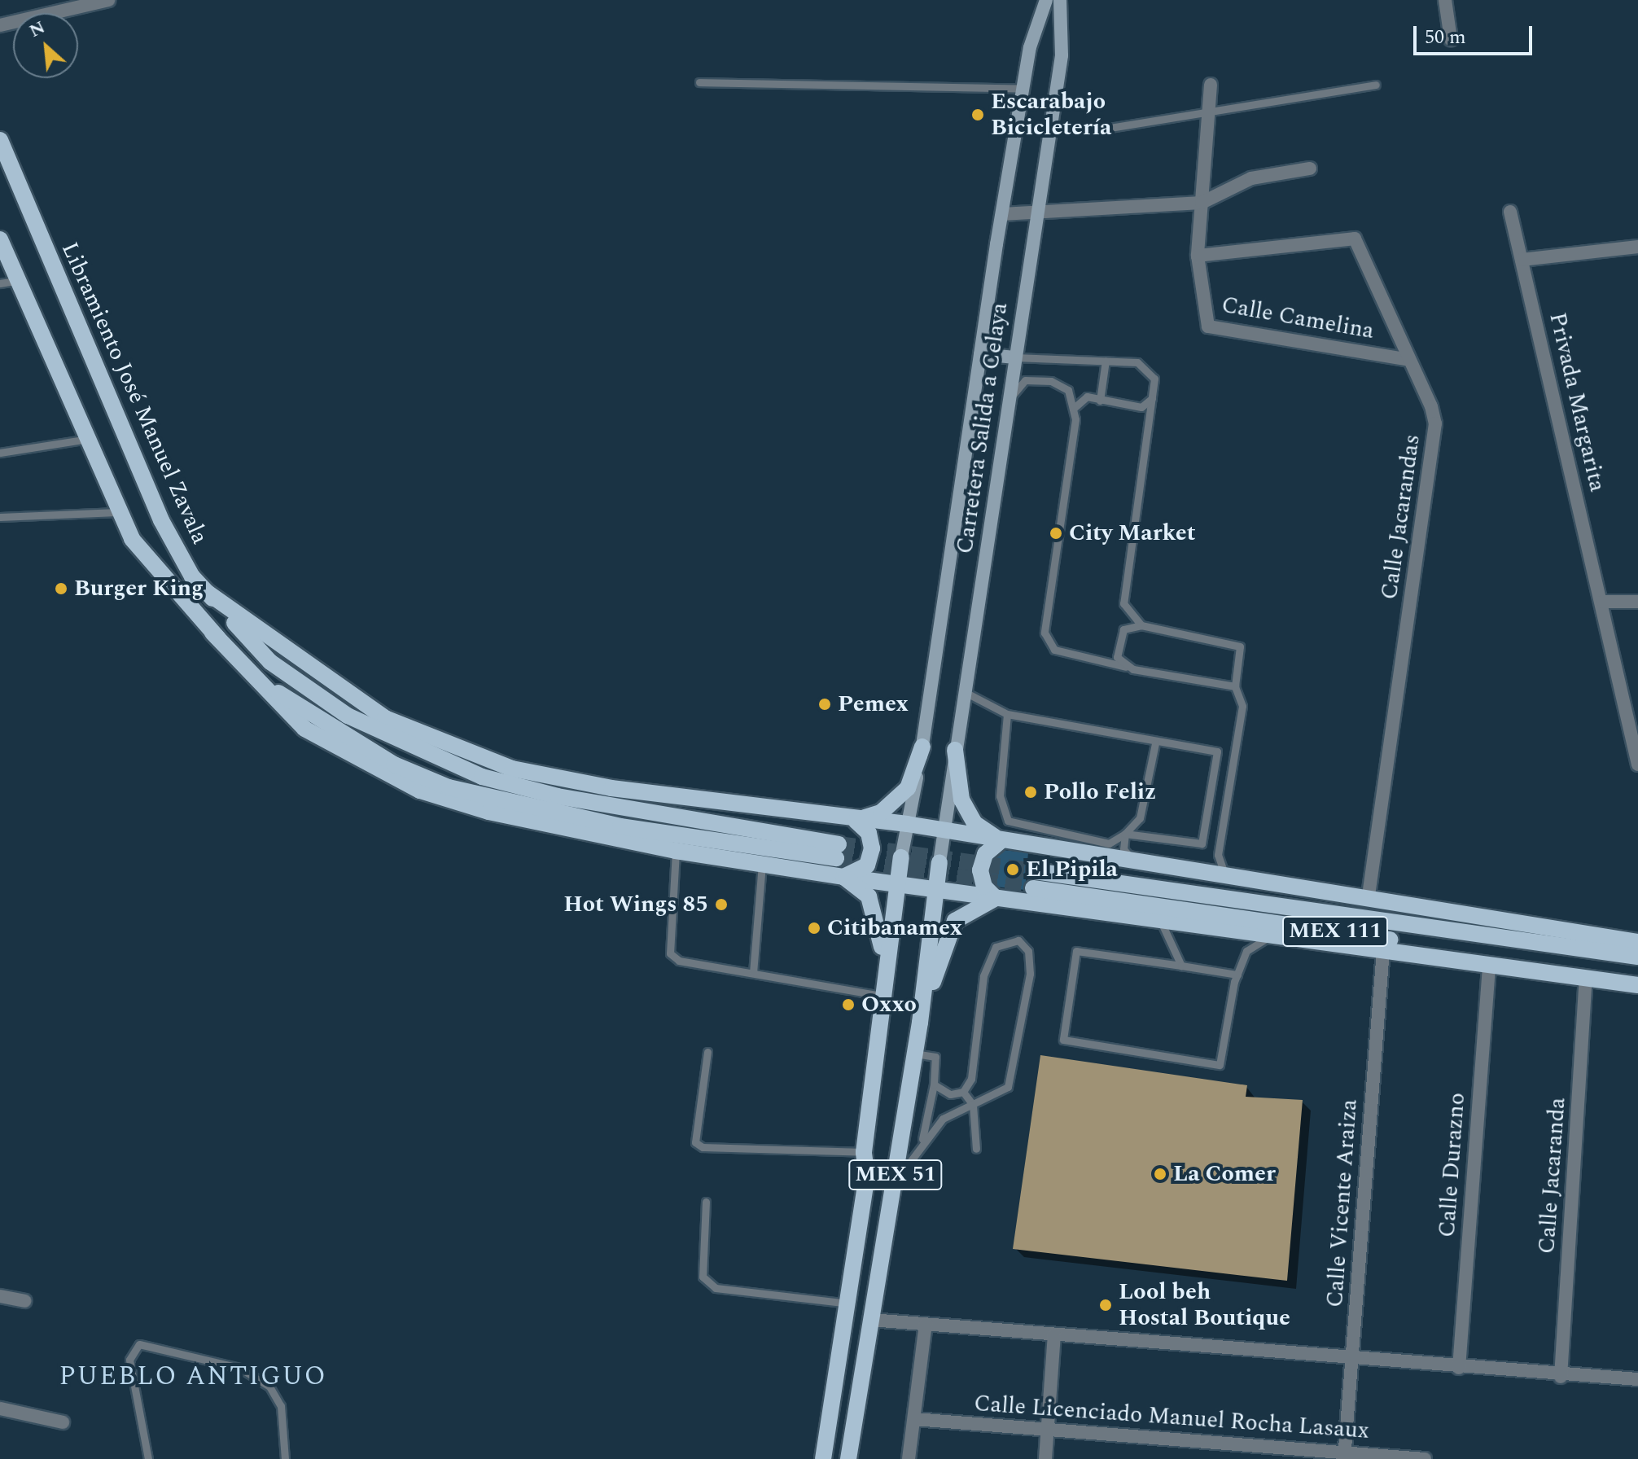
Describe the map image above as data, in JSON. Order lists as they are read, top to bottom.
{
  "streets": {
    "main road": [
      "Libramiento José Manuel Zavala",
      "Carretera Salida a Celaya",
      "MEX 111",
      "MEX 51"
    ],
    "street": [
      "Calle Camelina",
      "Privada Margarita",
      "Calle Jacarandas",
      "Calle Durazno",
      "Calle Jacaranda",
      "Calle Vicente Araiza",
      "Calle Licenciado Manuel Rocha Lasaux"
    ]
  },
  "crossings": [
    ["Calle Camelina", "Calle Jacarandas"],
    ["Carretera Salida a Celaya", "MEX 51"],
    ["Calle Vicente Araiza", "Calle Licenciado Manuel Rocha Lasaux"]
  ],
  "districts": ["PUEBLO ANTIGUO"],
  "places": [
    "Escarabajo Bicicletería",
    "City Market",
    "Burger King",
    "Pemex",
    "Pollo Feliz",
    "El Pipila",
    "Hot Wings 85",
    "Citibanamex",
    "Oxxo",
    "La Comer",
    "Lool beh Hostal Boutique"
  ],
  "scale_bar": "50 m",
  "north": "top left"
}
